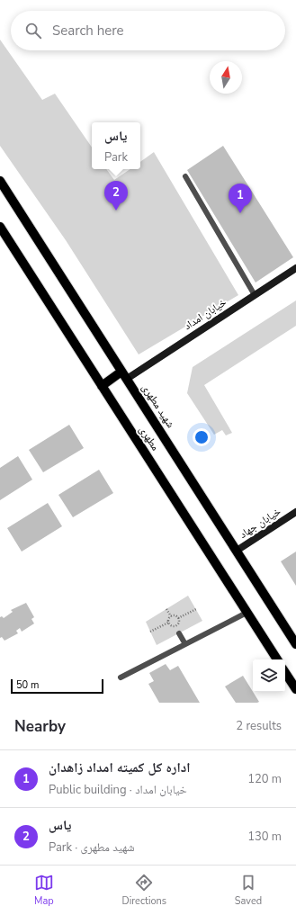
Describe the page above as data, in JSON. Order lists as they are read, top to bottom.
{
  "streets": {
    "main road": ["شهید مطهری", "مطهری"],
    "street": ["خیابان امداد", "خیابان جهاد"]
  },
  "crossings": [
    ["خیابان امداد", "شهید مطهری"],
    ["شهید مطهری", "خیابان جهاد"]
  ],
  "scale_bar": "50 m",
  "north": "top",
  "page": {
    "search": "Search here",
    "popup": ["یاس", "Park"],
    "pins": ["2", "1"],
    "scale": "50 m",
    "heading": ["Nearby", "2 results"],
    "list": [
      {
        "mark": "1",
        "name": "اداره کل کمیته امداد زاهدان",
        "note": "Public building · خیابان امداد",
        "value": "120 m"
      },
      {
        "mark": "2",
        "name": "یاس",
        "note": "Park · شهید مطهری",
        "value": "130 m"
      }
    ],
    "nav": ["Map", "Directions", "Saved"]
  }
}
